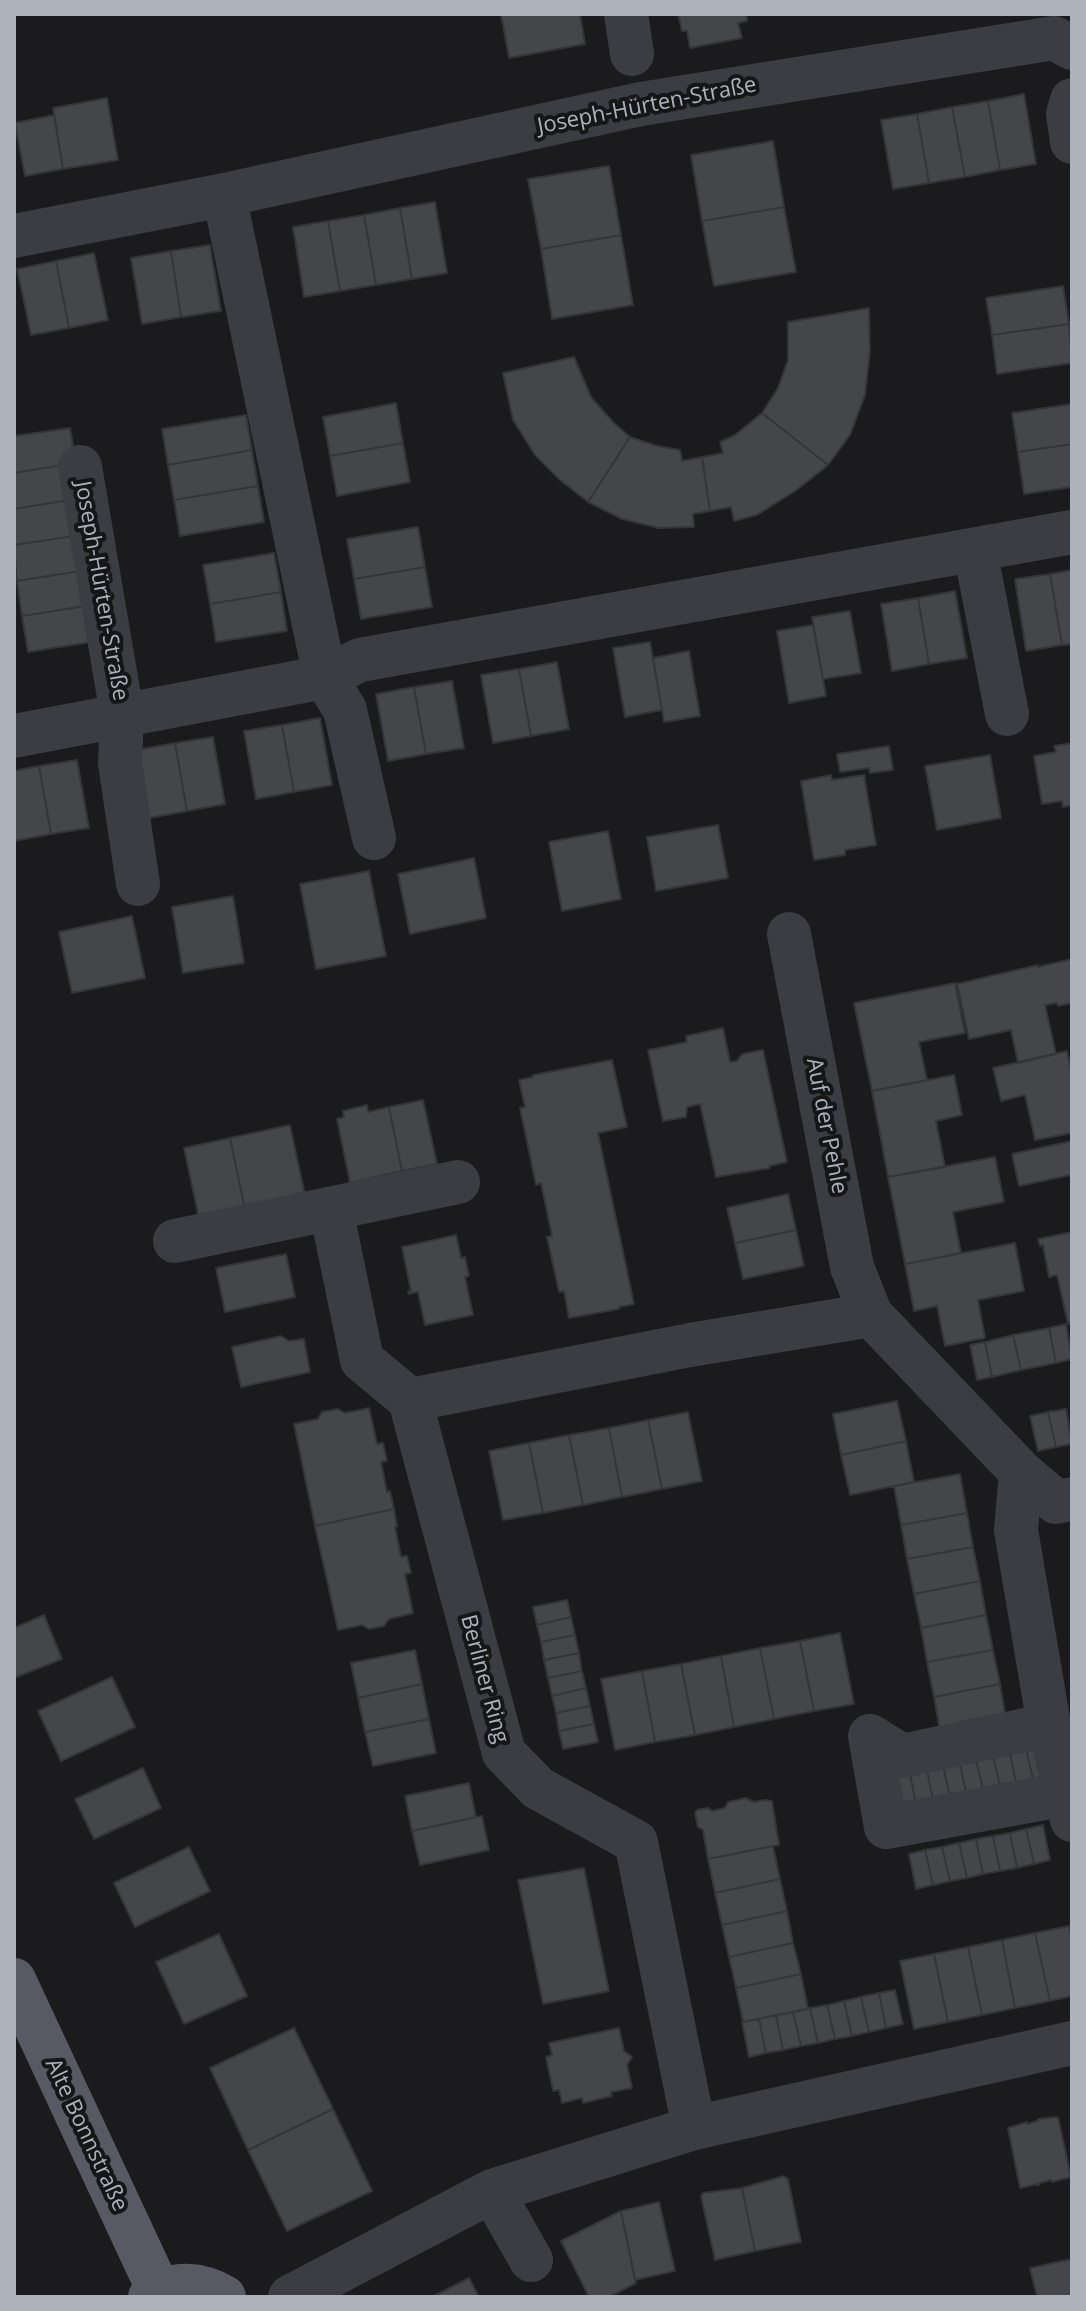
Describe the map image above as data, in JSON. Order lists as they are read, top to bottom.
{
  "streets": {
    "main road": ["Alte Bonnstraße"],
    "street": ["Joseph-Hürten-Straße", "Auf der Pehle", "Berliner Ring"]
  }
}
